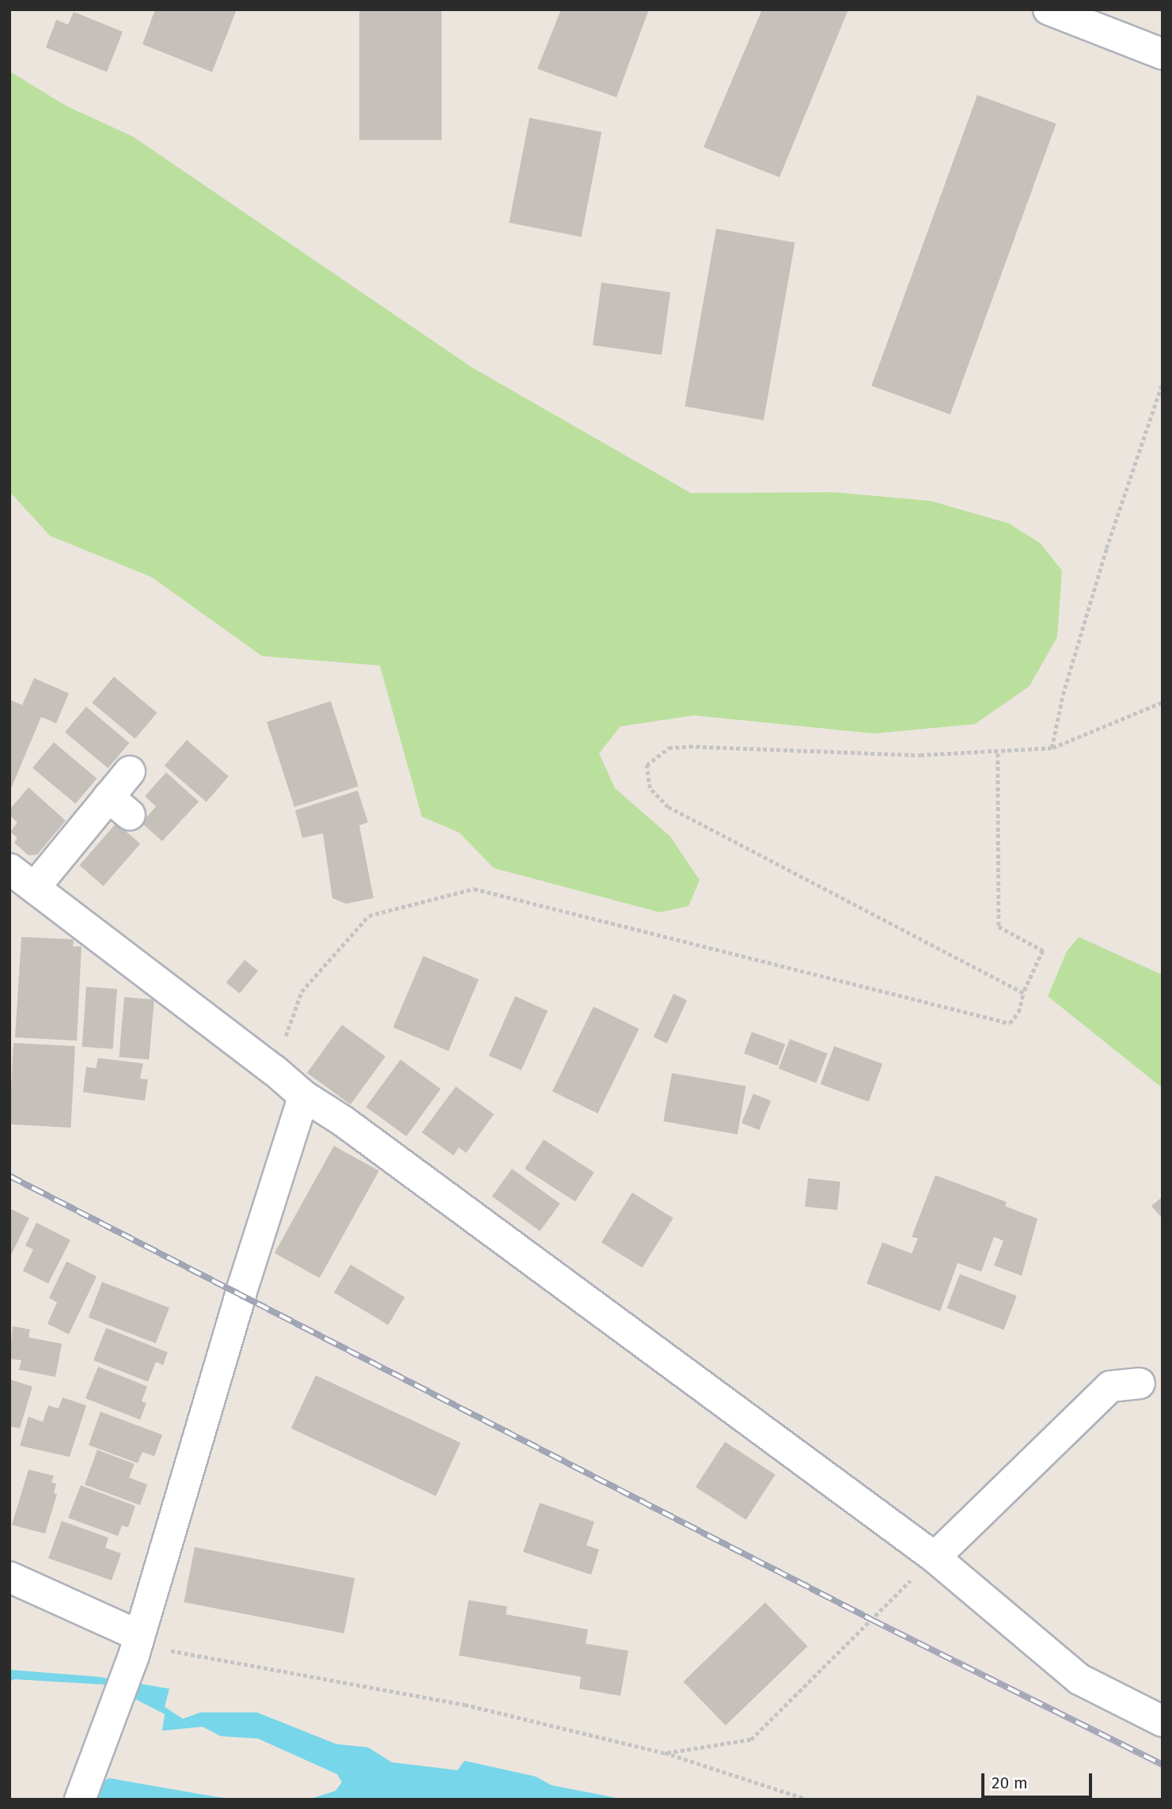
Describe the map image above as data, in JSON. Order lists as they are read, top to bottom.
{
  "scale_bar": "20 m"
}
